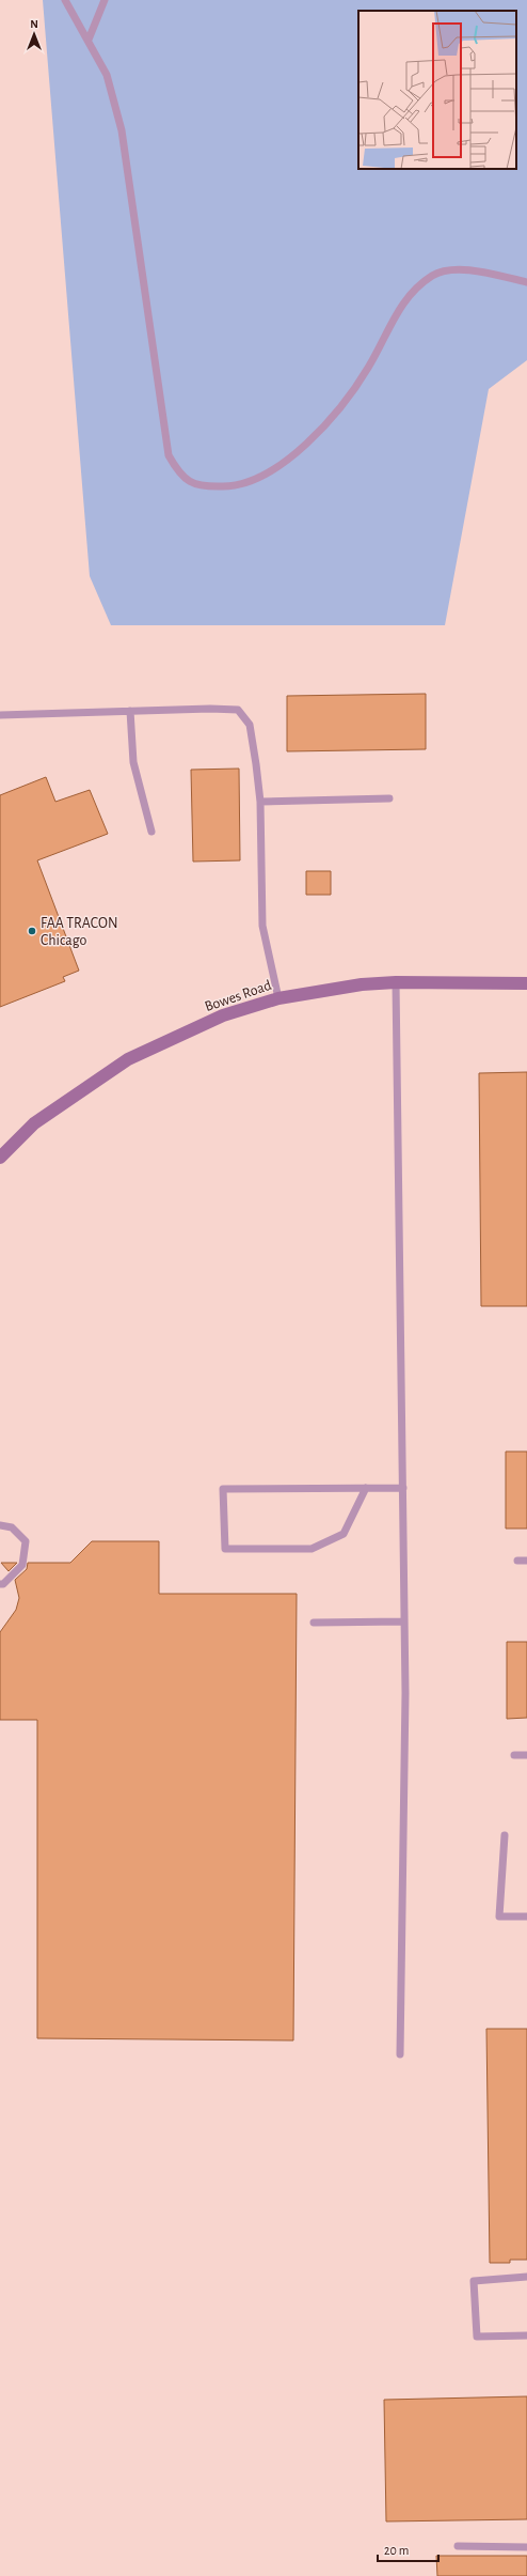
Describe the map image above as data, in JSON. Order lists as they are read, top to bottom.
{
  "streets": {
    "main road": ["Bowes Road"]
  },
  "places": ["FAA TRACON Chicago"],
  "scale_bar": "20 m",
  "north": "top"
}
